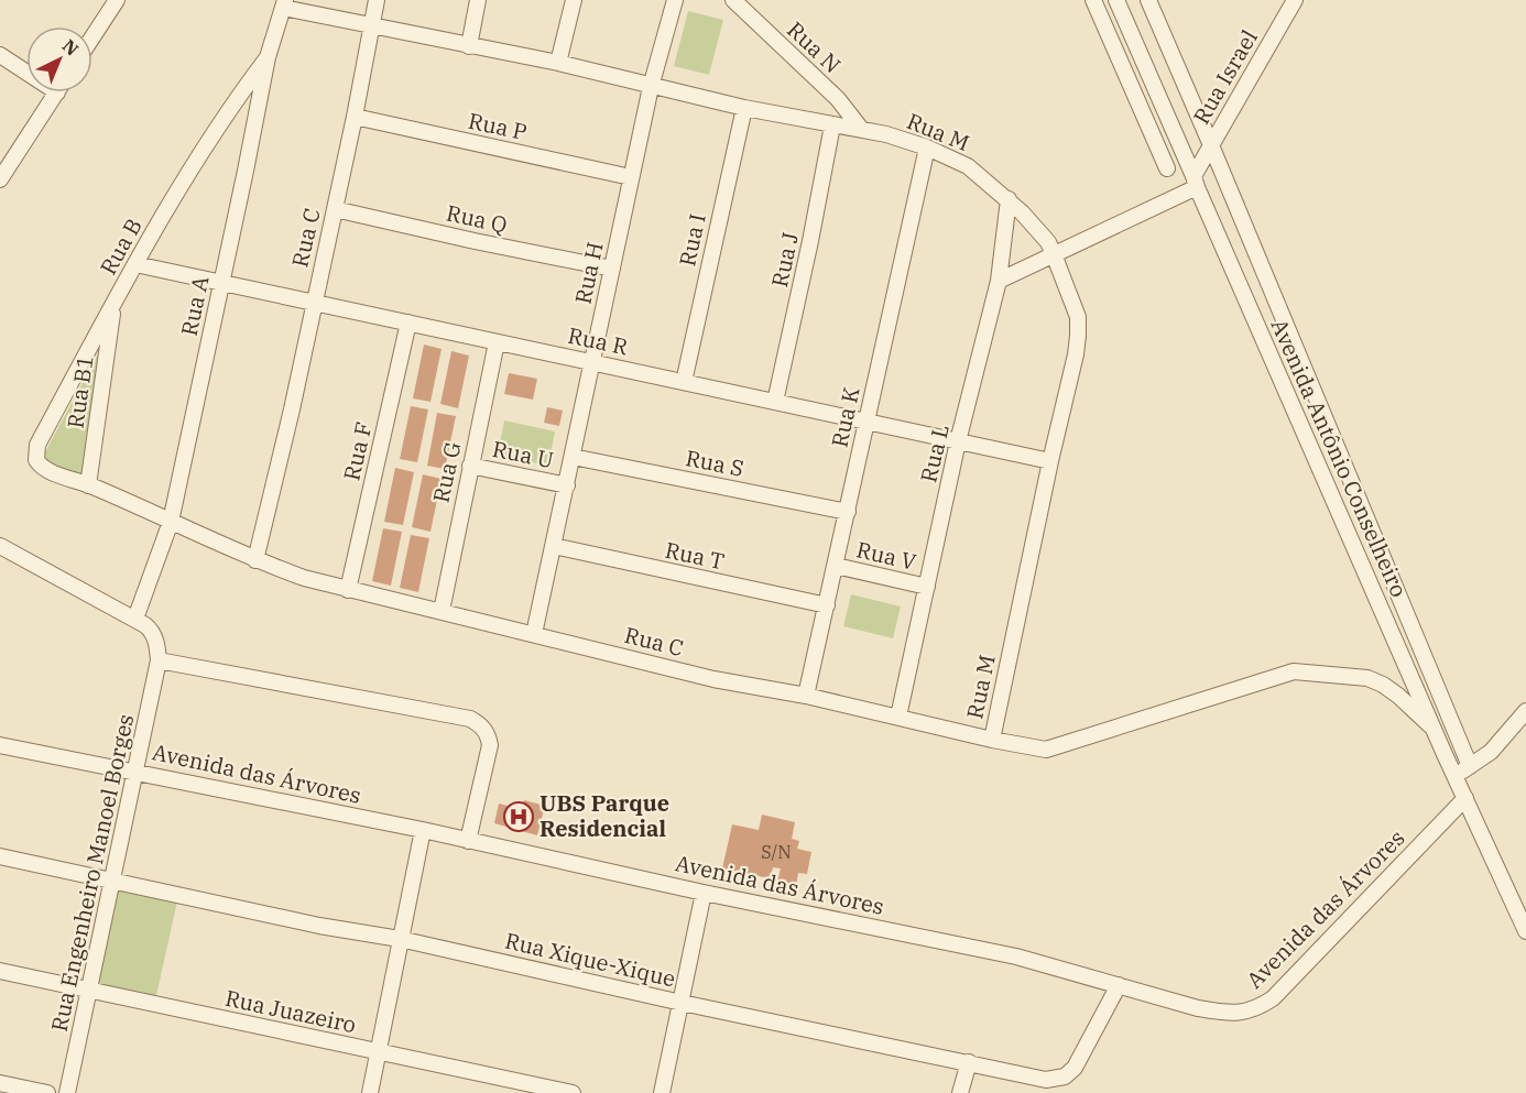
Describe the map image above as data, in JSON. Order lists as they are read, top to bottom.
{
  "streets": {
    "street": [
      "Rua N",
      "Rua Israel",
      "Rua P",
      "Rua M",
      "Rua Q",
      "Rua C",
      "Rua I",
      "Rua B",
      "Rua J",
      "Rua H",
      "Rua A",
      "Rua R",
      "Rua B1",
      "Rua K",
      "Rua F",
      "Rua L",
      "Rua U",
      "Avenida Antônio Conselheiro",
      "Rua S",
      "Rua G",
      "Rua T",
      "Rua V",
      "Avenida das Árvores",
      "Rua Engenheiro Manoel Borges",
      "Rua Xique-Xique",
      "Rua Juazeiro"
    ]
  },
  "crossings": [
    ["Rua N", "Rua M"],
    ["Rua Israel", "Avenida Antônio Conselheiro"],
    ["Rua P", "Rua C"],
    ["Rua P", "Rua H"],
    ["Rua M", "Rua C"],
    ["Rua M", "Rua I"],
    ["Rua M", "Rua J"],
    ["Rua M", "Rua H"],
    ["Rua M", "Rua A"],
    ["Rua M", "Rua R"],
    ["Rua M", "Rua K"],
    ["Rua M", "Rua L"],
    ["Rua Q", "Rua C"],
    ["Rua Q", "Rua H"],
    ["Rua C", "Rua B"],
    ["Rua C", "Rua H"],
    ["Rua C", "Rua A"],
    ["Rua C", "Rua R"],
    ["Rua C", "Rua B1"],
    ["Rua C", "Rua K"],
    ["Rua C", "Rua F"],
    ["Rua C", "Rua L"],
    ["Rua C", "Avenida Antônio Conselheiro"],
    ["Rua C", "Rua G"],
    ["Rua I", "Rua R"],
    ["Rua B", "Rua A"],
    ["Rua B", "Rua R"],
    ["Rua B", "Rua B1"],
    ["Rua J", "Rua R"],
    ["Rua H", "Rua R"],
    ["Rua H", "Rua U"],
    ["Rua H", "Rua S"],
    ["Rua H", "Rua T"],
    ["Rua A", "Rua R"],
    ["Rua R", "Rua K"],
    ["Rua R", "Rua F"],
    ["Rua R", "Rua L"],
    ["Rua R", "Rua G"],
    ["Rua K", "Rua S"],
    ["Rua K", "Rua T"],
    ["Rua K", "Rua V"],
    ["Rua L", "Rua V"],
    ["Rua U", "Rua G"],
    ["Avenida Antônio Conselheiro", "Avenida das Árvores"],
    ["Avenida das Árvores", "Rua Engenheiro Manoel Borges"],
    ["Avenida das Árvores", "Rua Xique-Xique"],
    ["Rua Engenheiro Manoel Borges", "Rua Xique-Xique"],
    ["Rua Engenheiro Manoel Borges", "Rua Juazeiro"]
  ],
  "places": {
    "hospital": ["UBS Parque Residencial"]
  },
  "house_numbers": ["S/N"],
  "north": "top right"
}
